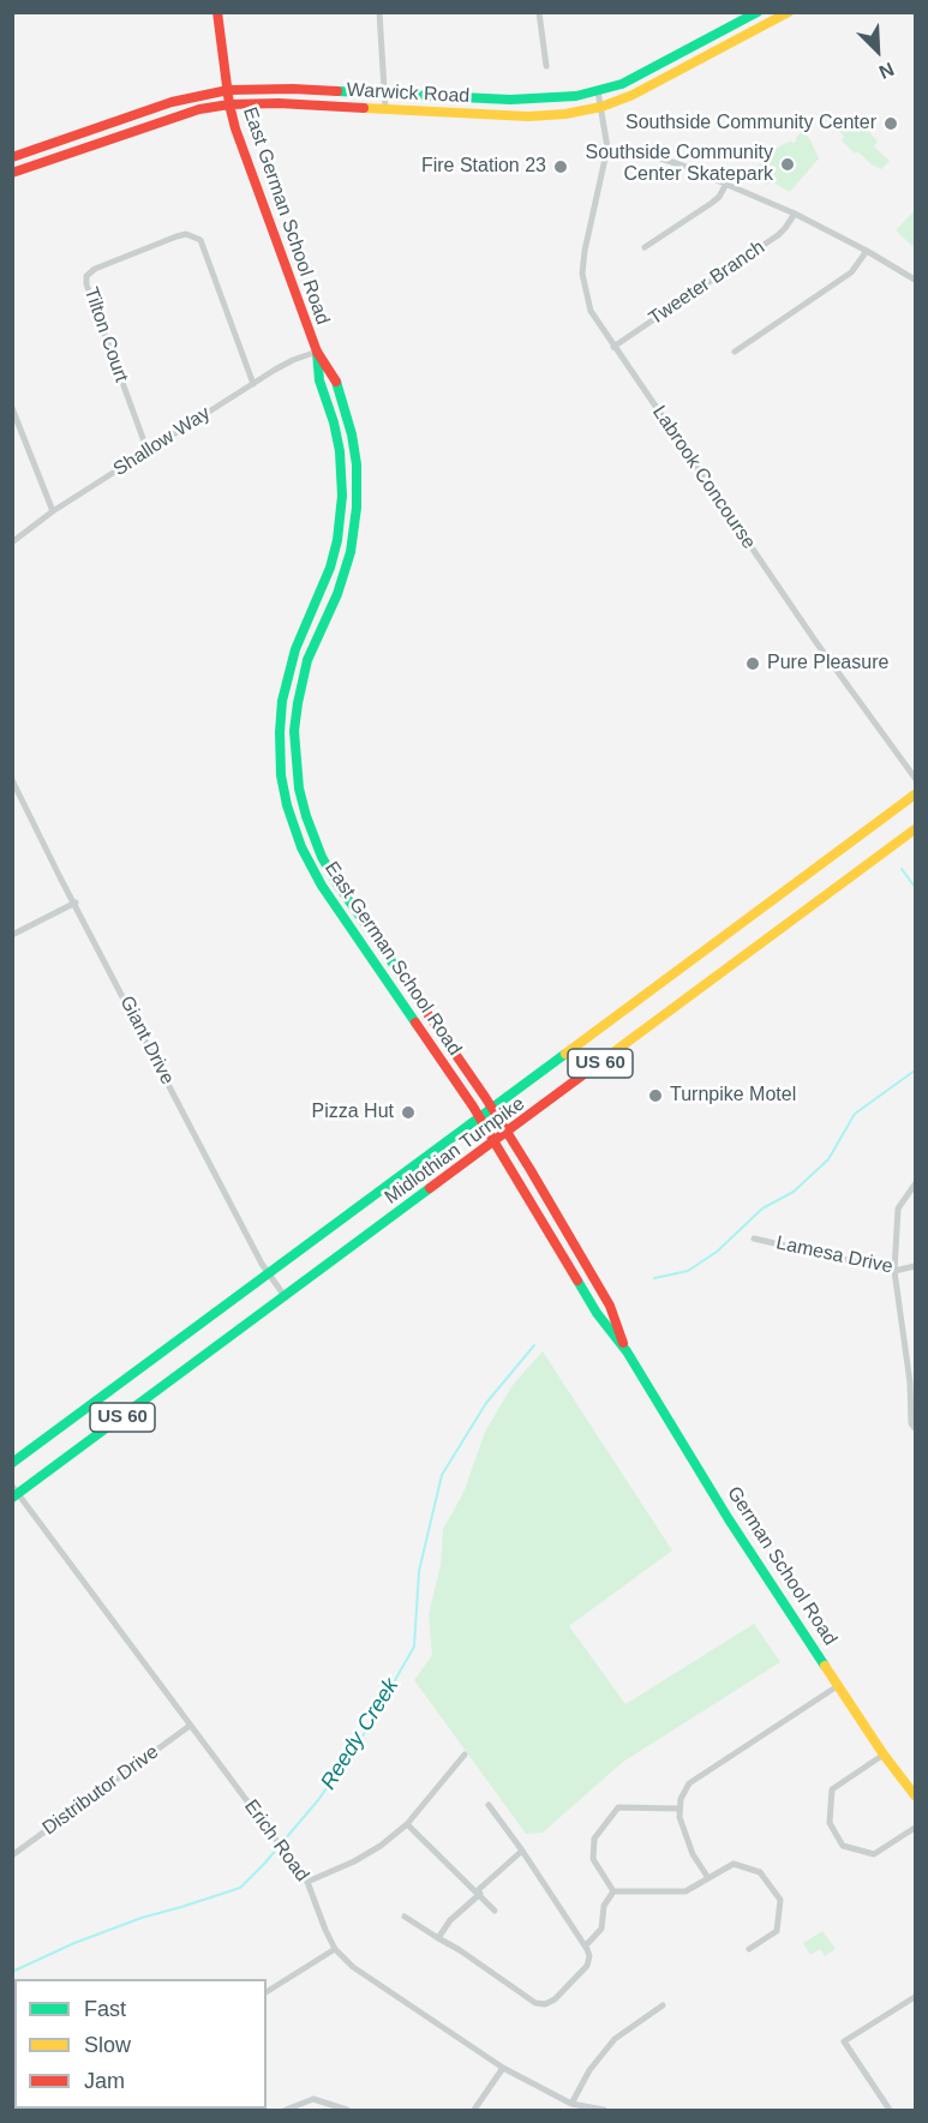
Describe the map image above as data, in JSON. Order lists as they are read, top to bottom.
{
  "streets": {
    "main road": [
      "Warwick Road",
      "East German School Road",
      "US 60",
      "Midlothian Turnpike",
      "German School Road"
    ],
    "street": [
      "Tweeter Branch",
      "Tilton Court",
      "Shallow Way",
      "Labrook Concourse",
      "Giant Drive",
      "Lamesa Drive",
      "Distributor Drive",
      "Erich Road"
    ]
  },
  "crossings": [
    ["Warwick Road", "East German School Road"],
    ["East German School Road", "Shallow Way"],
    ["East German School Road", "Midlothian Turnpike"],
    ["East German School Road", "German School Road"],
    ["Tweeter Branch", "Labrook Concourse"],
    ["Tilton Court", "Shallow Way"],
    ["Giant Drive", "Midlothian Turnpike"],
    ["Midlothian Turnpike", "German School Road"],
    ["Midlothian Turnpike", "Erich Road"],
    ["Distributor Drive", "Erich Road"]
  ],
  "water": ["Reedy Creek"],
  "places": [
    "Southside Community Center",
    "Southside Community Center Skatepark",
    "Fire Station 23",
    "Pure Pleasure",
    "Turnpike Motel",
    "Pizza Hut"
  ],
  "legend": ["Fast", "Slow", "Jam"],
  "north": "bottom right"
}
